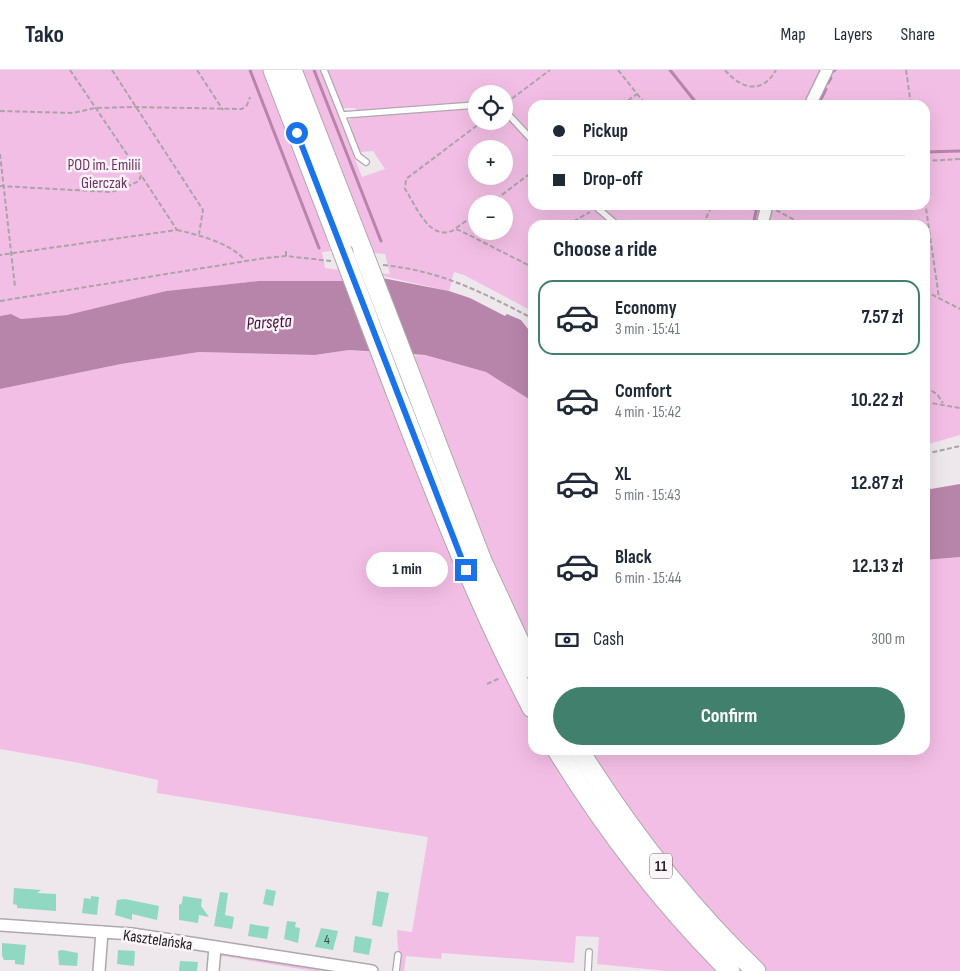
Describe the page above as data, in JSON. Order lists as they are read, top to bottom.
{
  "streets": {
    "main road": ["11"],
    "street": ["Kasztelańska"]
  },
  "water": ["Parsęta"],
  "parks": ["POD im. Emilii Gierczak"],
  "house_numbers": ["4"],
  "page": {
    "header": "Tako",
    "nav": ["Map", "Layers", "Share"],
    "map_buttons": ["+", "−"],
    "banner": ["Pickup", "Drop-off"],
    "heading": "Choose a ride",
    "list": [
      {
        "name": "Economy",
        "note": "3 min · 15:41",
        "value": "7.57 zł"
      },
      {
        "name": "Comfort",
        "note": "4 min · 15:42",
        "value": "10.22 zł"
      },
      {
        "name": "XL",
        "note": "5 min · 15:43",
        "value": "12.87 zł"
      },
      {
        "name": "Black",
        "note": "6 min · 15:44",
        "value": "12.13 zł"
      }
    ],
    "bubble": "1 min",
    "pay": ["Cash", "300 m"],
    "buttons": "Confirm"
  }
}
